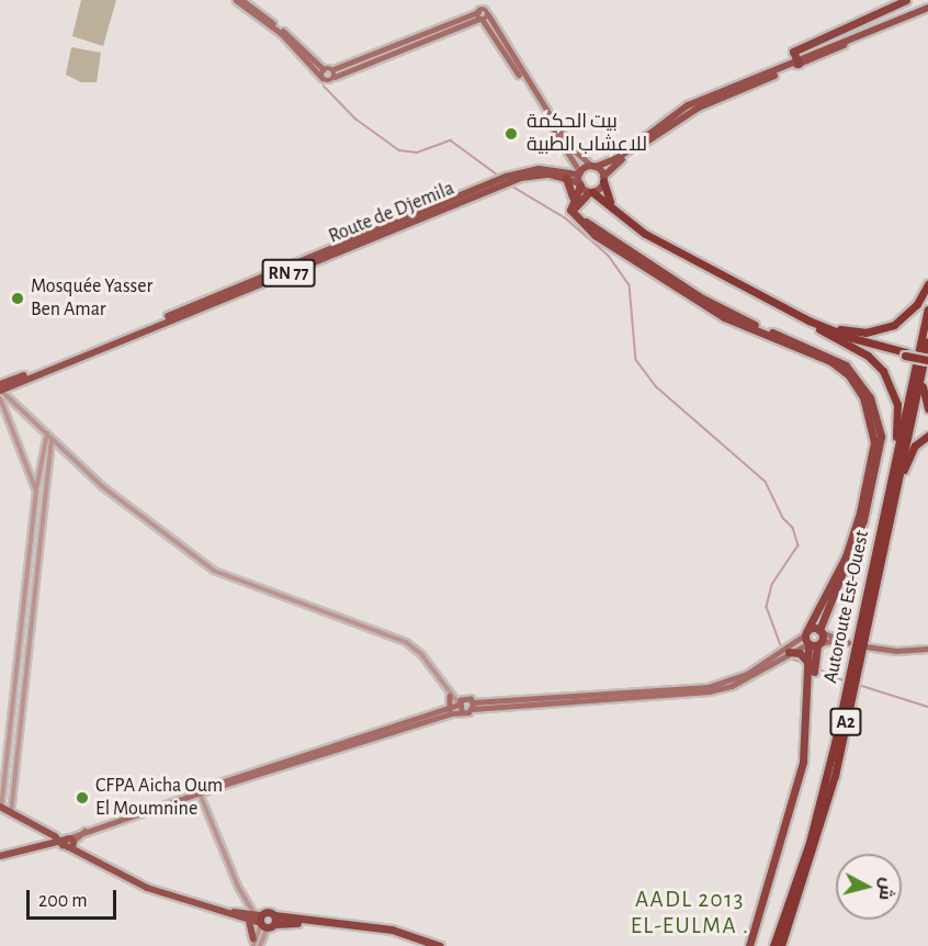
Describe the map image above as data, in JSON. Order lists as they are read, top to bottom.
{
  "streets": {
    "highway": ["Autoroute Est-Ouest", "A2"],
    "main road": ["Route de Djemila", "RN 77"]
  },
  "districts": ["AADL 2013 EL-EULMA ."],
  "places": ["بيت الحكمة للاعشاب الطبية", "Mosquée Yasser Ben Amar", "CFPA Aicha Oum El Moumnine"],
  "scale_bar": "200 m",
  "north": "right"
}
